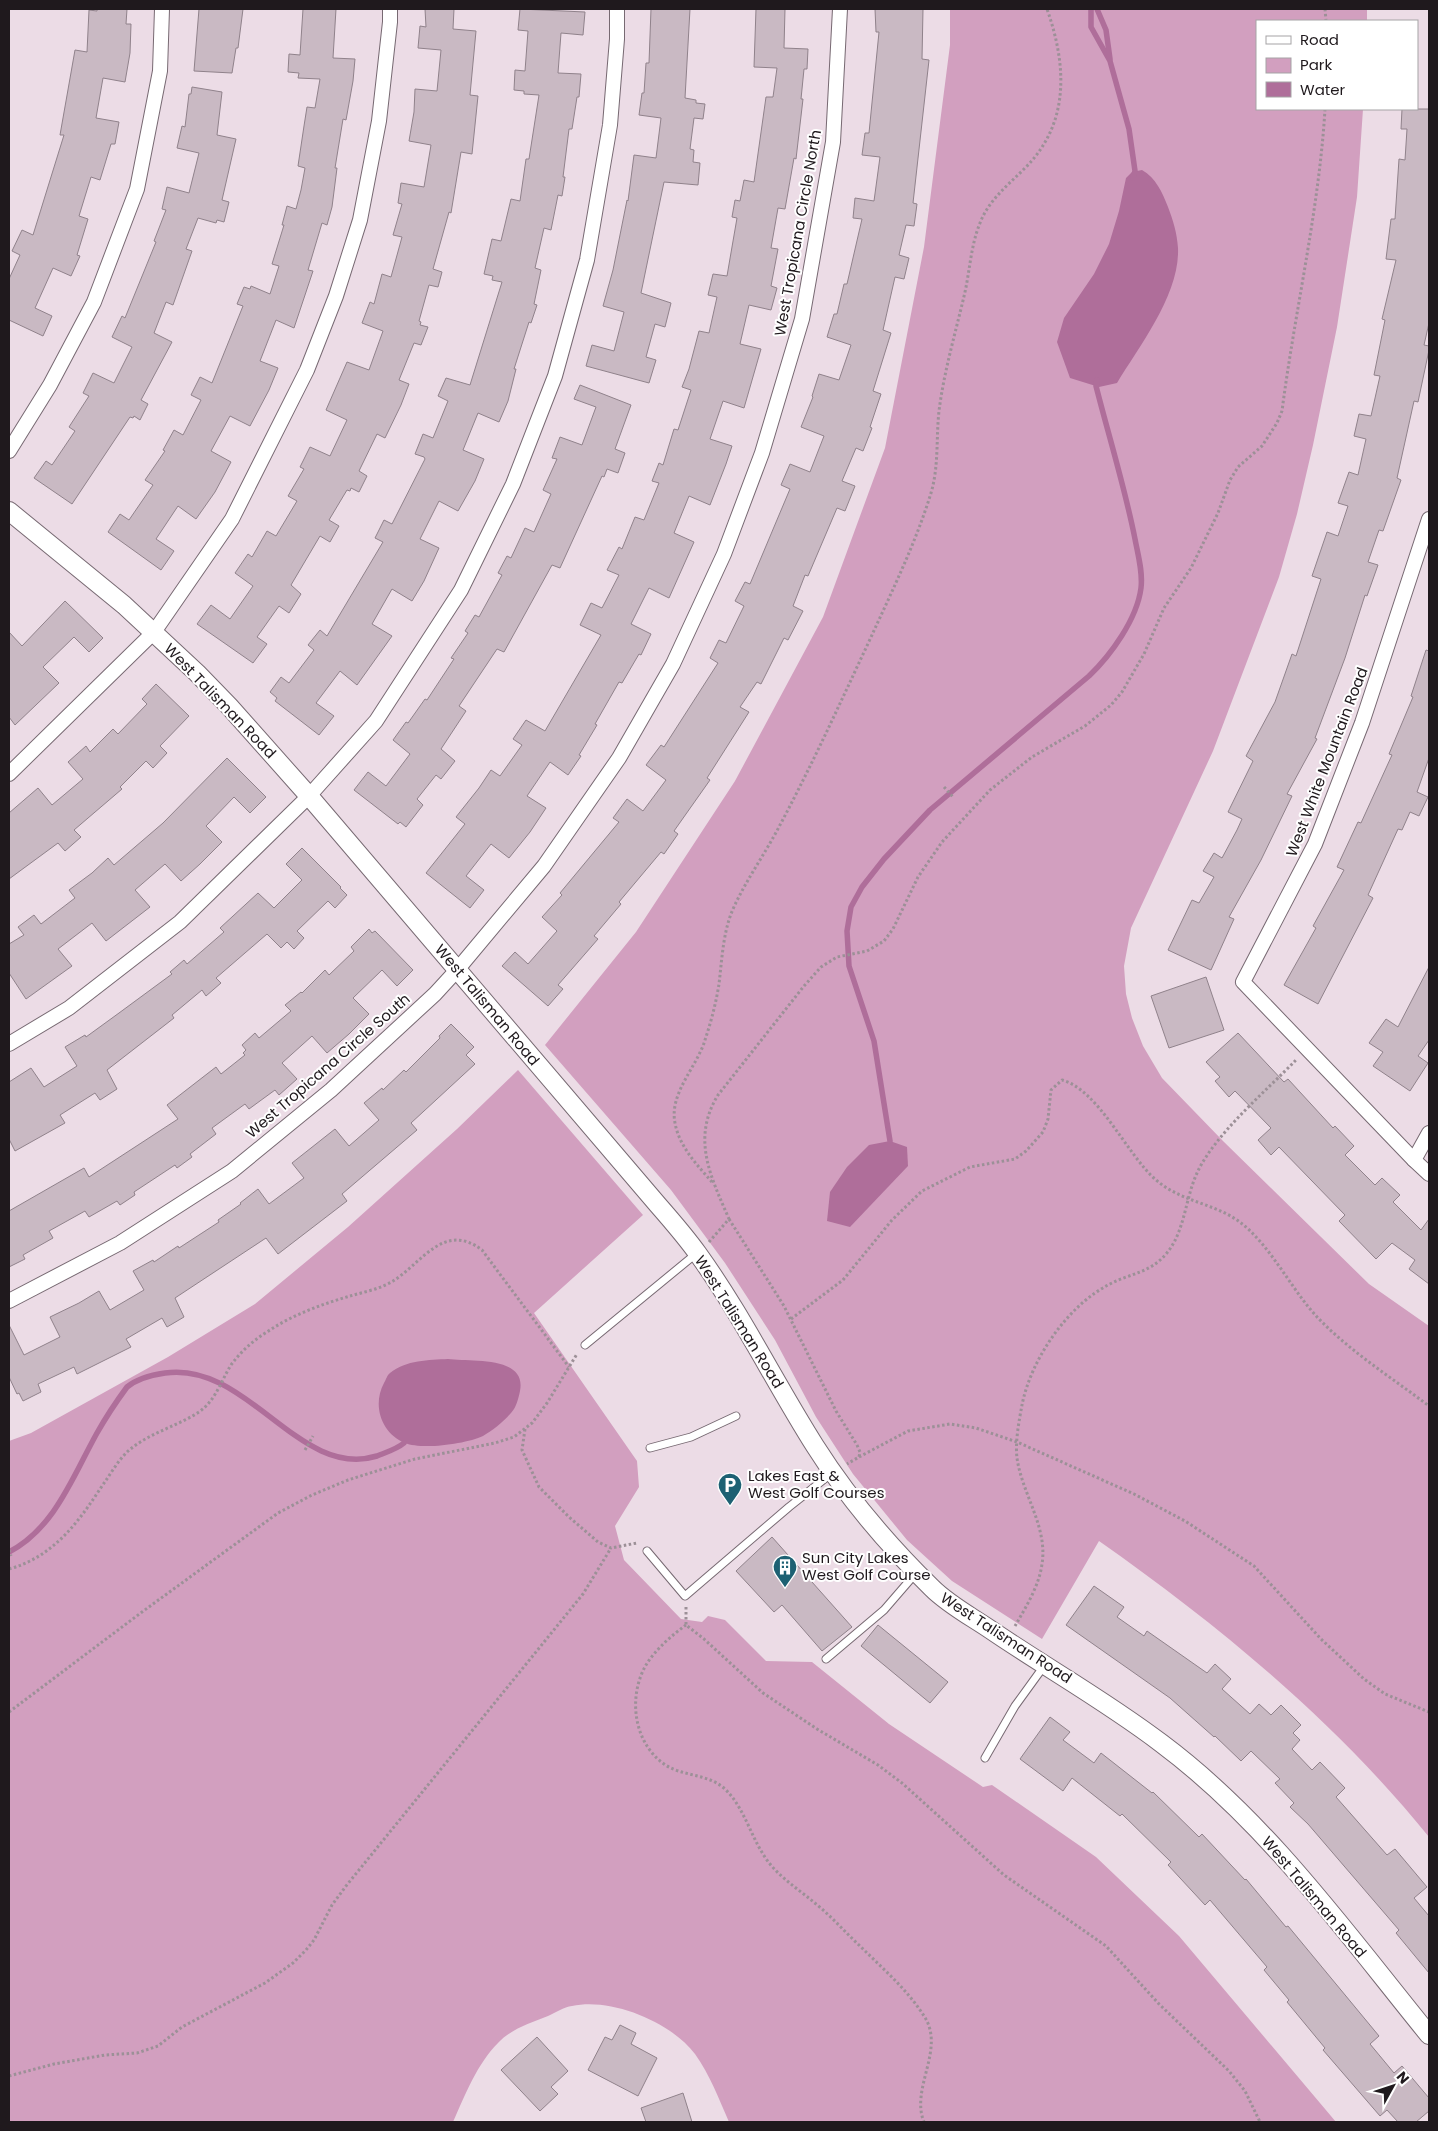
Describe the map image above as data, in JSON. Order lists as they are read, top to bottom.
{
  "streets": {
    "street": [
      "West Tropicana Circle North",
      "West Talisman Road",
      "West White Mountain Road",
      "West Tropicana Circle South"
    ]
  },
  "crossings": [
    ["West Tropicana Circle North", "West Talisman Road"],
    ["West Tropicana Circle North", "West Tropicana Circle South"],
    ["West Talisman Road", "West Tropicana Circle South"]
  ],
  "places": {
    "parking": ["Lakes East & West Golf Courses"],
    "building": ["Sun City Lakes West Golf Course"]
  },
  "legend": ["Road", "Park", "Water"],
  "north": "top right"
}
